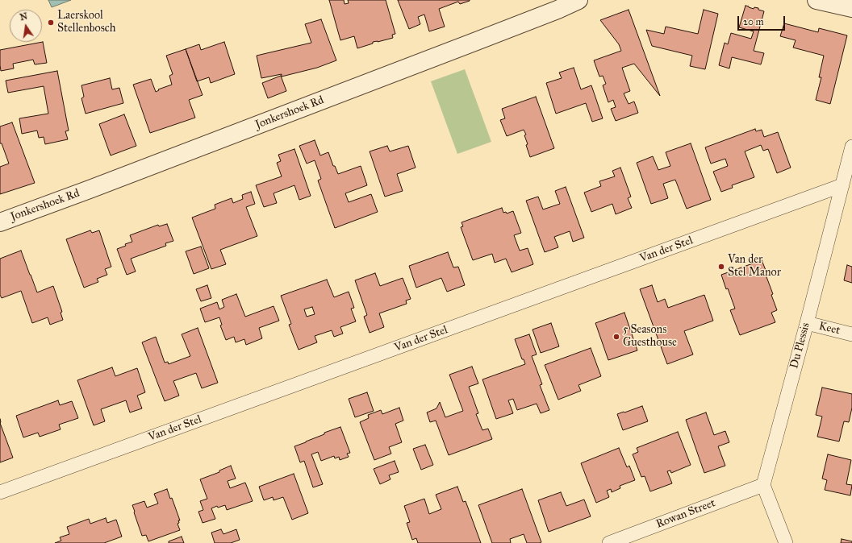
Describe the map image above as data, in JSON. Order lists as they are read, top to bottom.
{
  "streets": {
    "street": [
      "Jonkershoek Rd",
      "Van der Stel",
      "Keet",
      "Du Plessis",
      "Rowan Street"
    ]
  },
  "crossings": [
    ["Van der Stel", "Du Plessis"],
    ["Keet", "Du Plessis"],
    ["Du Plessis", "Rowan Street"]
  ],
  "places": ["Laerskool Stellenbosch", "Van der Stel Manor", "5 Seasons Guesthouse"],
  "scale_bar": "20 m",
  "north": "top"
}
